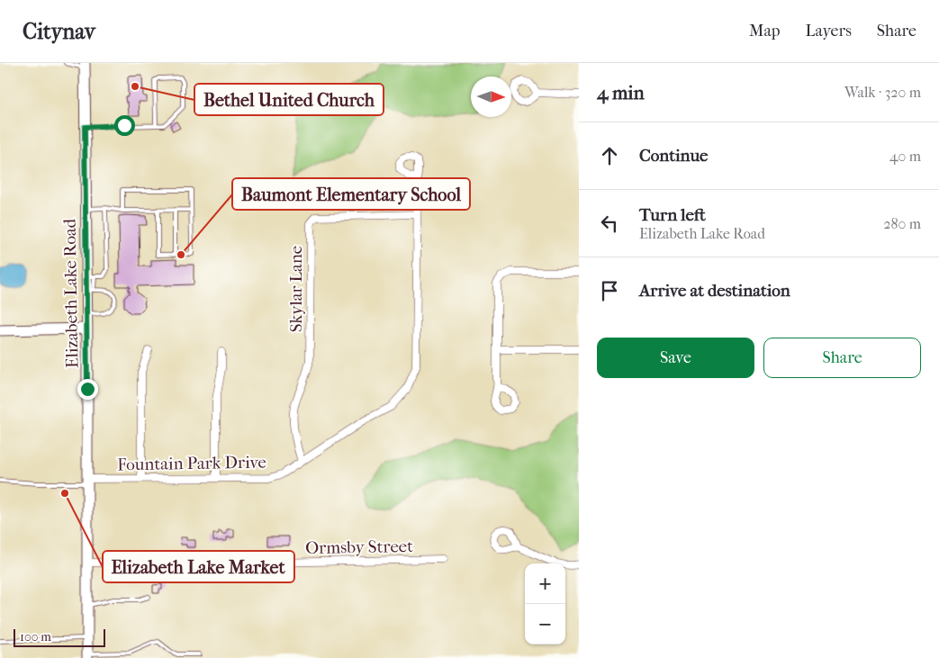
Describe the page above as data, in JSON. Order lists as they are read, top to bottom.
{
  "streets": {
    "street": [
      "Skylar Lane",
      "Elizabeth Lake Road",
      "Fountain Park Drive",
      "Ormsby Street"
    ]
  },
  "crossings": [
    ["Skylar Lane", "Fountain Park Drive"],
    ["Elizabeth Lake Road", "Fountain Park Drive"],
    ["Elizabeth Lake Road", "Ormsby Street"]
  ],
  "places": ["Bethel United Church", "Baumont Elementary School", "Elizabeth Lake Market"],
  "scale_bar": "100 m",
  "north": "right",
  "page": {
    "header": "Citynav",
    "nav": ["Map", "Layers", "Share"],
    "heading": ["4 min", "Walk · 320 m"],
    "list": [
      ["Continue", "40 m"],
      ["Turn left", "Elizabeth Lake Road", "280 m"],
      "Arrive at destination"
    ],
    "buttons": ["Save", "Share"],
    "map_buttons": ["+", "−"],
    "scale": "100 m"
  }
}
